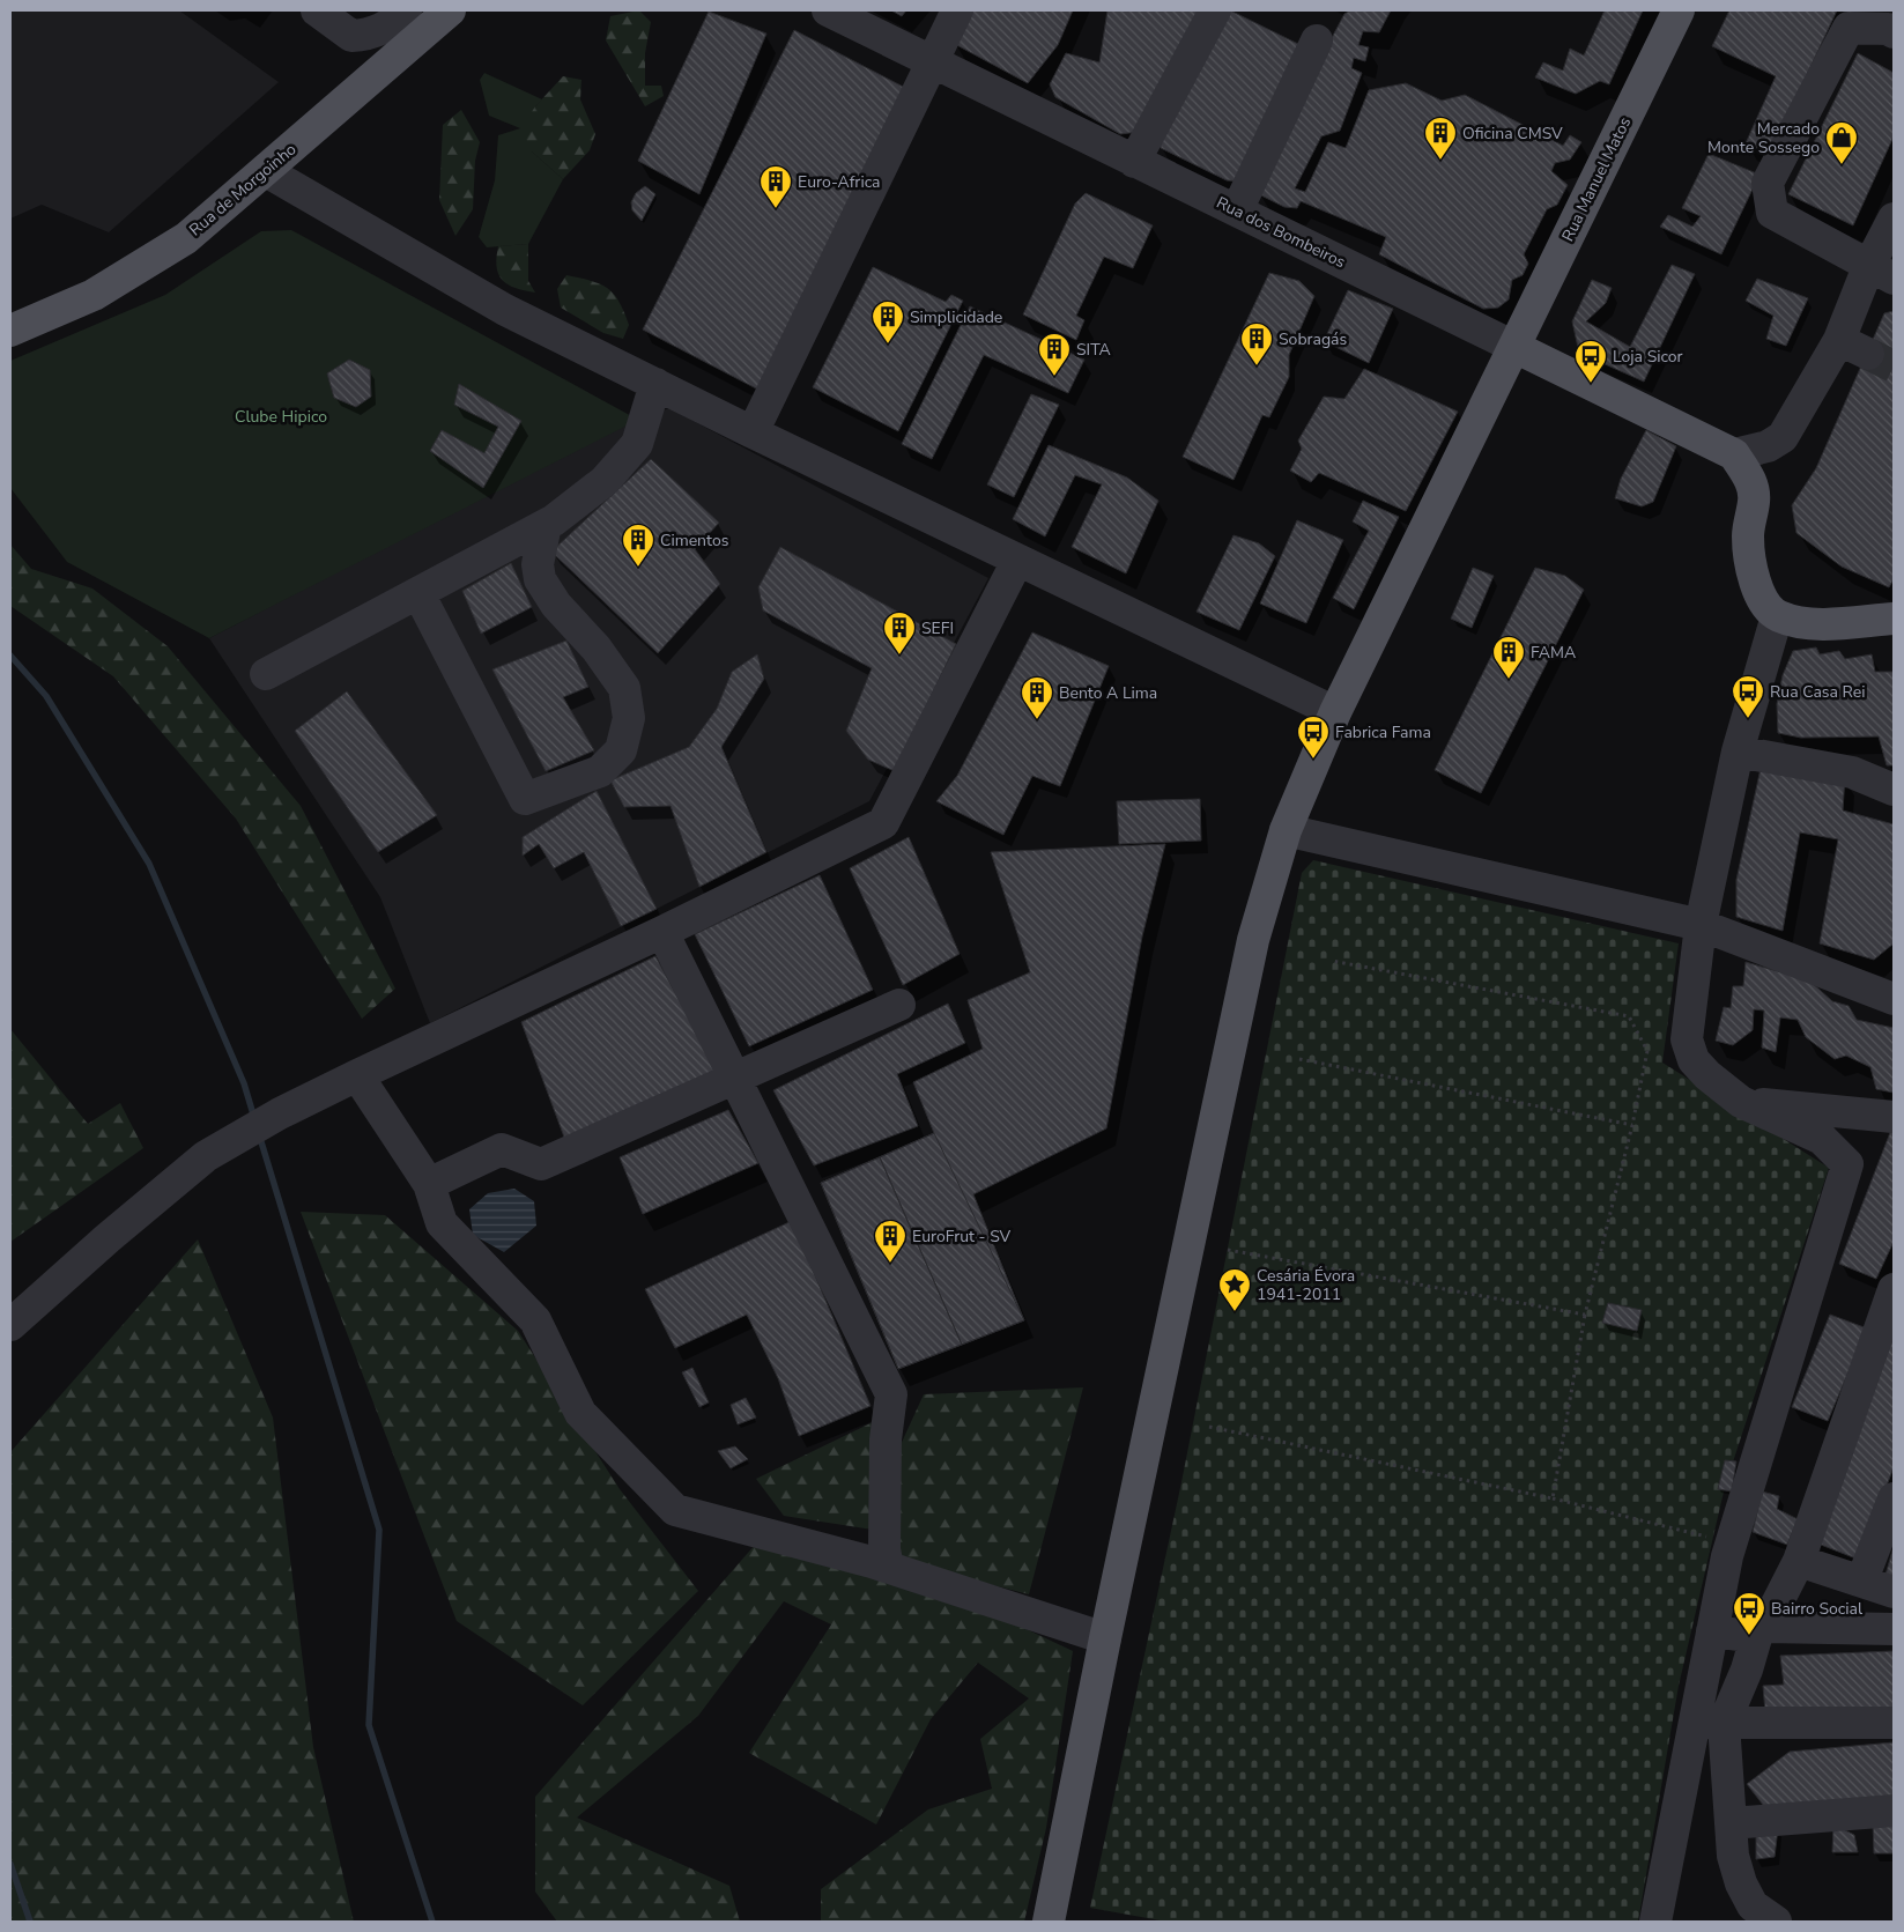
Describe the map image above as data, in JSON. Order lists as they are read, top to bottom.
{
  "streets": {
    "main road": ["Rua Manuel Matos", "Rua de Morgoinho", "Rua dos Bombeiros"]
  },
  "crossings": [
    ["Rua Manuel Matos", "Rua dos Bombeiros"]
  ],
  "parks": ["Clube Hipico"],
  "places": {
    "building": [
      "Oficina CMSV",
      "Euro-Africa",
      "Simplicidade",
      "Sobragás",
      "SITA",
      "Cimentos",
      "SEFI",
      "FAMA",
      "Bento A Lima",
      "EuroFrut - SV"
    ],
    "shop": ["Mercado Monte Sossego"],
    "bus stop": [
      "Loja Sicor",
      "Rua Casa Rei",
      "Fabrica Fama",
      "Bairro Social"
    ],
    "place": ["Cesária Évora 1941-2011"]
  }
}
